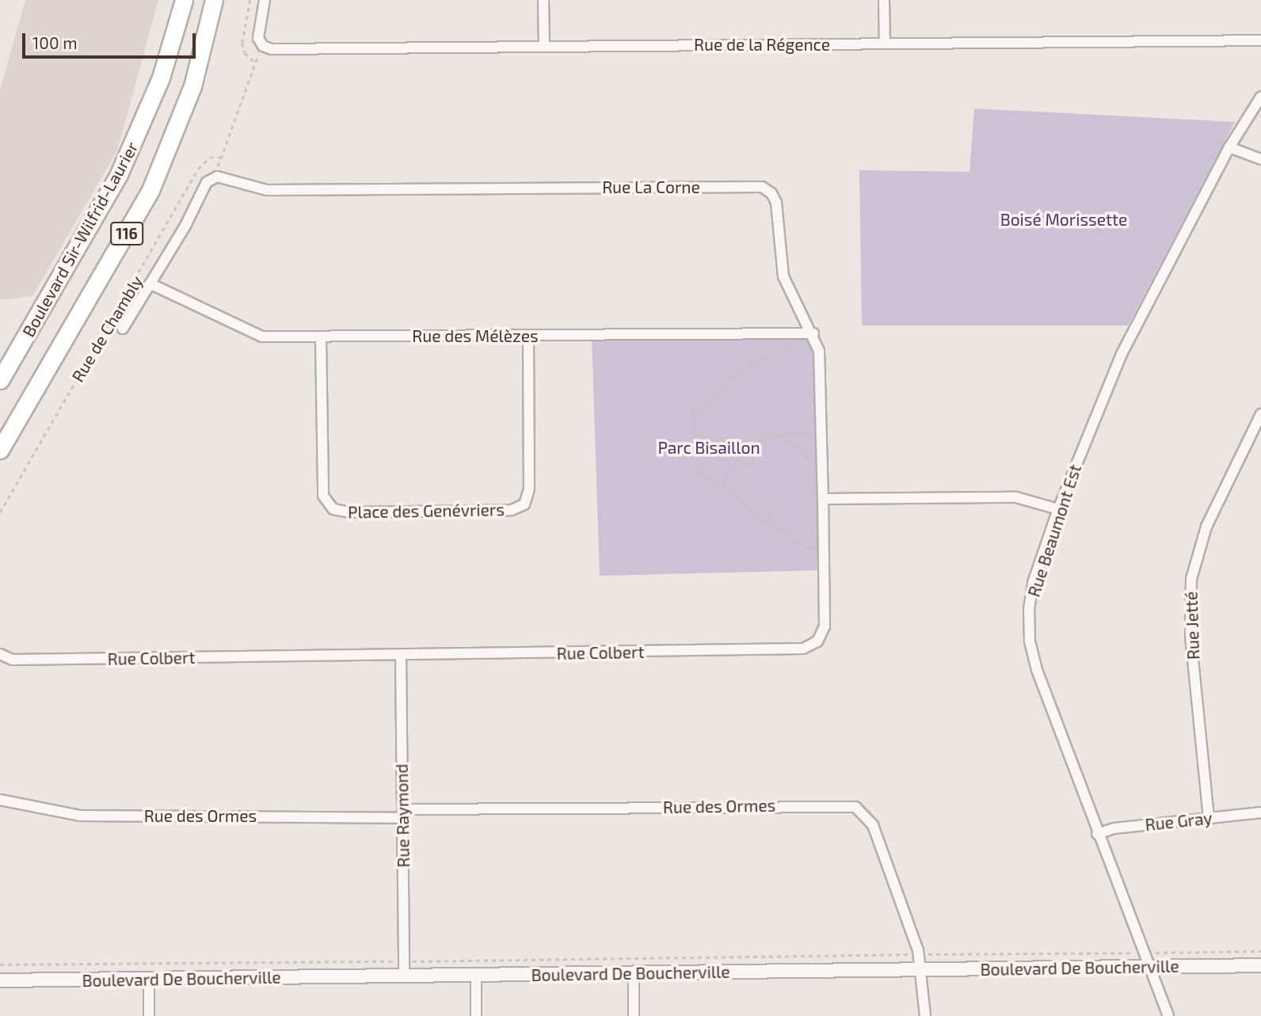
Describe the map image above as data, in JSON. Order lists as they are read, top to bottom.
{
  "streets": {
    "main road": ["116", "Boulevard Sir-Wilfrid-Laurier"],
    "street": [
      "Rue de la Régence",
      "Rue La Corne",
      "Rue de Chambly",
      "Rue des Mélèzes",
      "Place des Genévriers",
      "Rue Beaumont Est",
      "Rue Jetté",
      "Rue Colbert",
      "Rue des Ormes",
      "Rue Raymond",
      "Rue Gray",
      "Boulevard De Boucherville"
    ]
  },
  "crossings": [
    ["Rue La Corne", "Rue de Chambly"],
    ["Rue La Corne", "Rue des Mélèzes"],
    ["Rue La Corne", "Rue Colbert"],
    ["Rue de Chambly", "Rue des Mélèzes"],
    ["Rue des Mélèzes", "Place des Genévriers"],
    ["Rue Beaumont Est", "Rue Gray"],
    ["Rue Beaumont Est", "Boulevard De Boucherville"],
    ["Rue Jetté", "Rue Gray"],
    ["Rue Colbert", "Rue Raymond"],
    ["Rue des Ormes", "Rue Raymond"],
    ["Rue des Ormes", "Boulevard De Boucherville"],
    ["Rue Raymond", "Boulevard De Boucherville"]
  ],
  "parks": ["Boisé Morissette", "Parc Bisaillon"],
  "scale_bar": "100 m"
}
